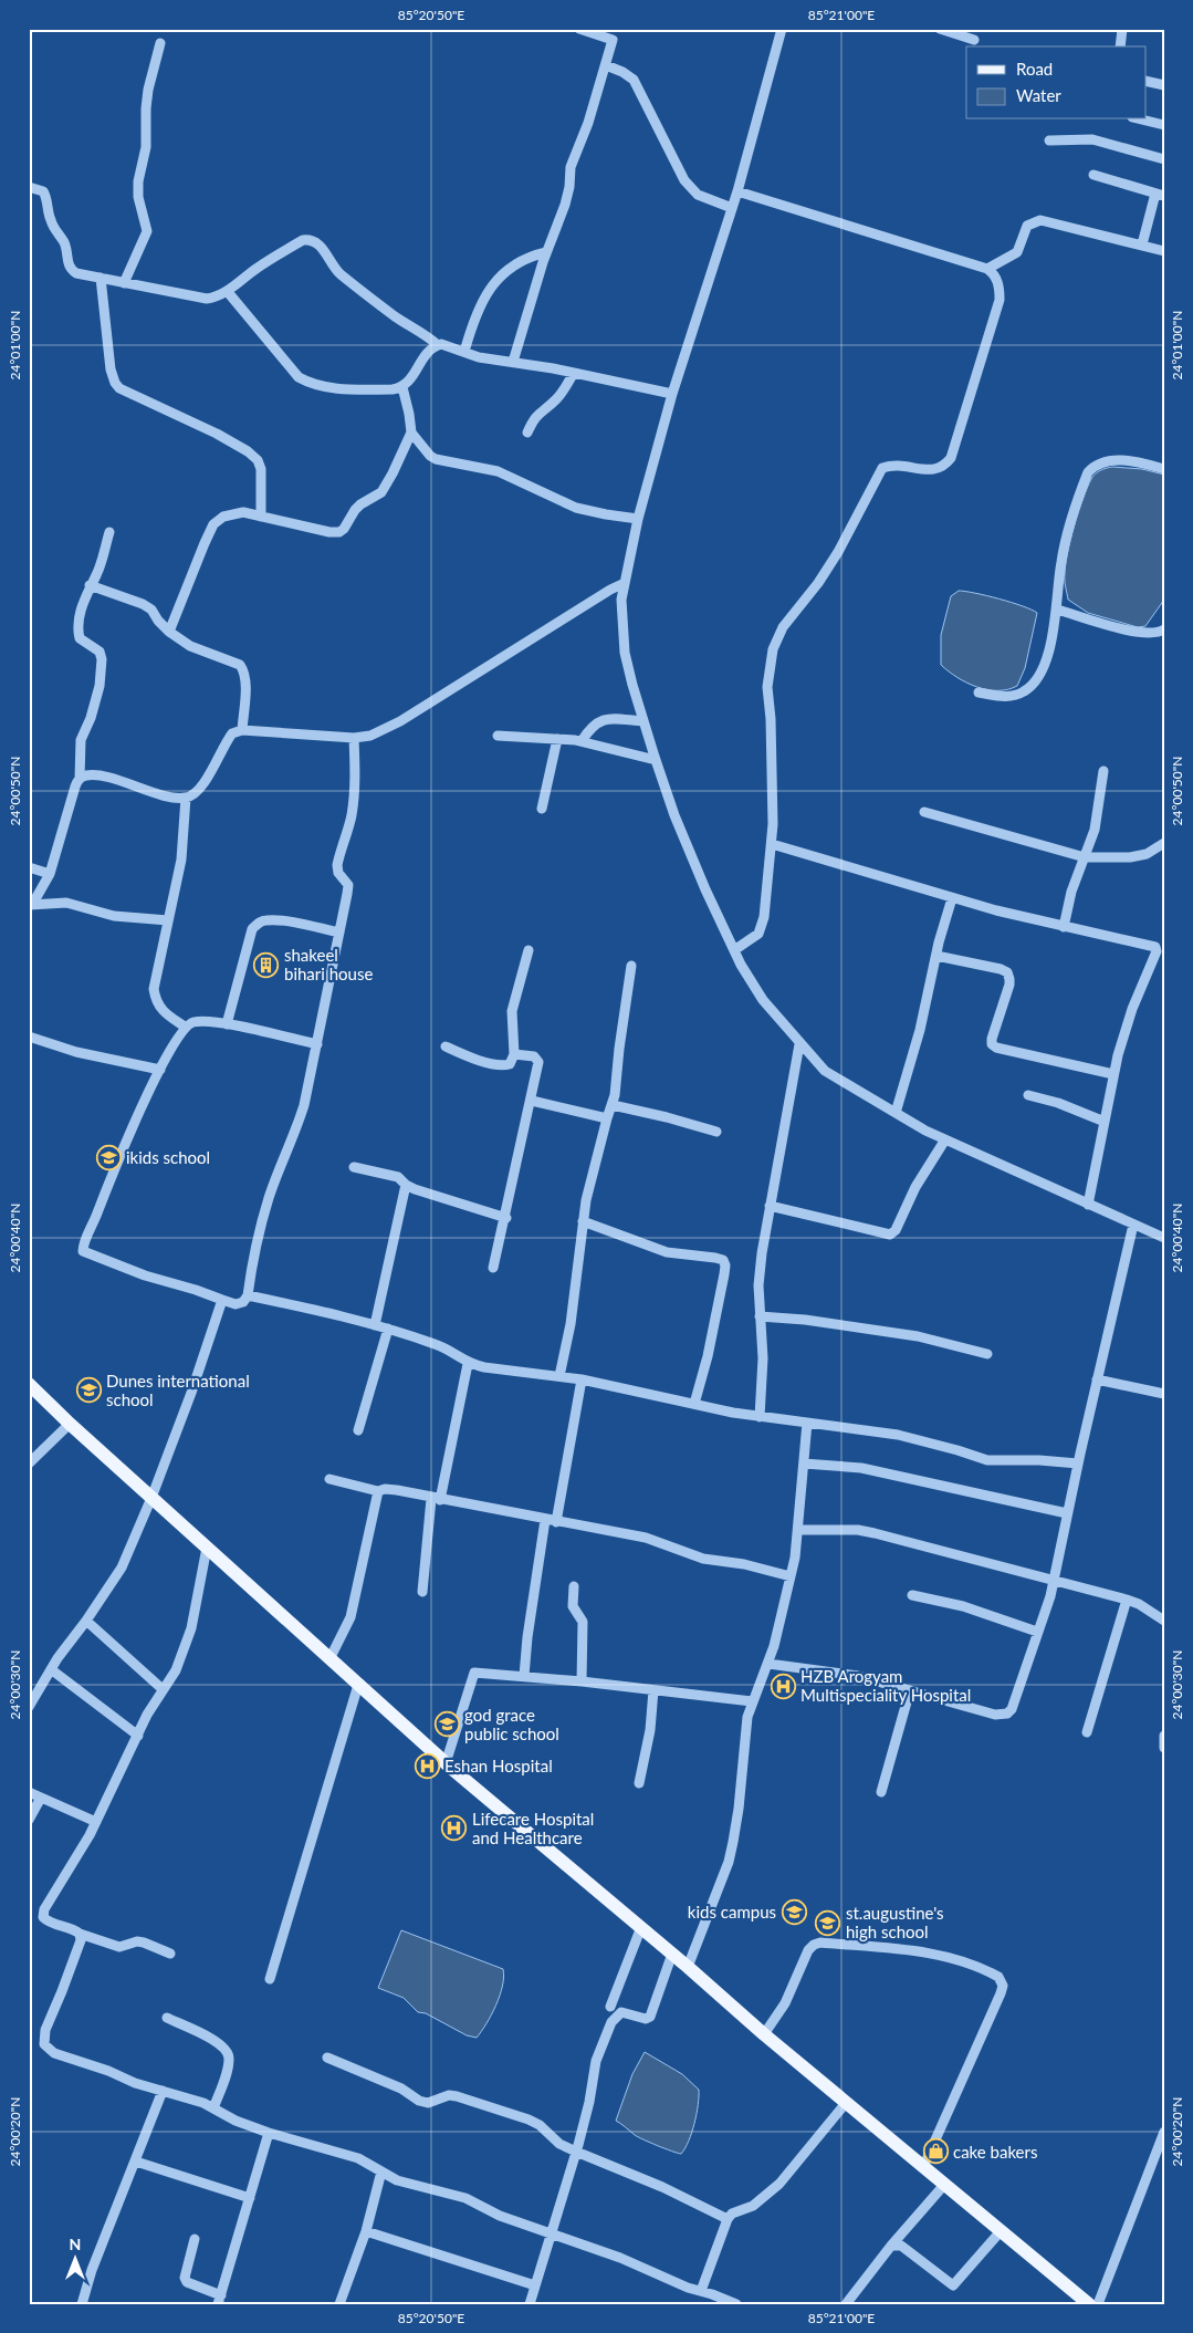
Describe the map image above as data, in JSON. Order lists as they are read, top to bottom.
{
  "places": {
    "building": ["shakeel bihari house"],
    "school or university": [
      "ikids school",
      "Dunes international school",
      "god grace public school",
      "kids campus",
      "st.augustine's high school"
    ],
    "hospital": ["HZB Arogyam Multispeciality Hospital", "Eshan Hospital", "Lifecare Hospital and Healthcare"],
    "shop": ["cake bakers"]
  },
  "legend": ["Road", "Water"],
  "north": "top",
  "coordinates": [
    "85°20'50\"E",
    "85°21'00\"E",
    "24°01'00\"N",
    "24°00'50\"N",
    "24°00'40\"N",
    "24°00'30\"N",
    "24°00'20\"N"
  ]
}
